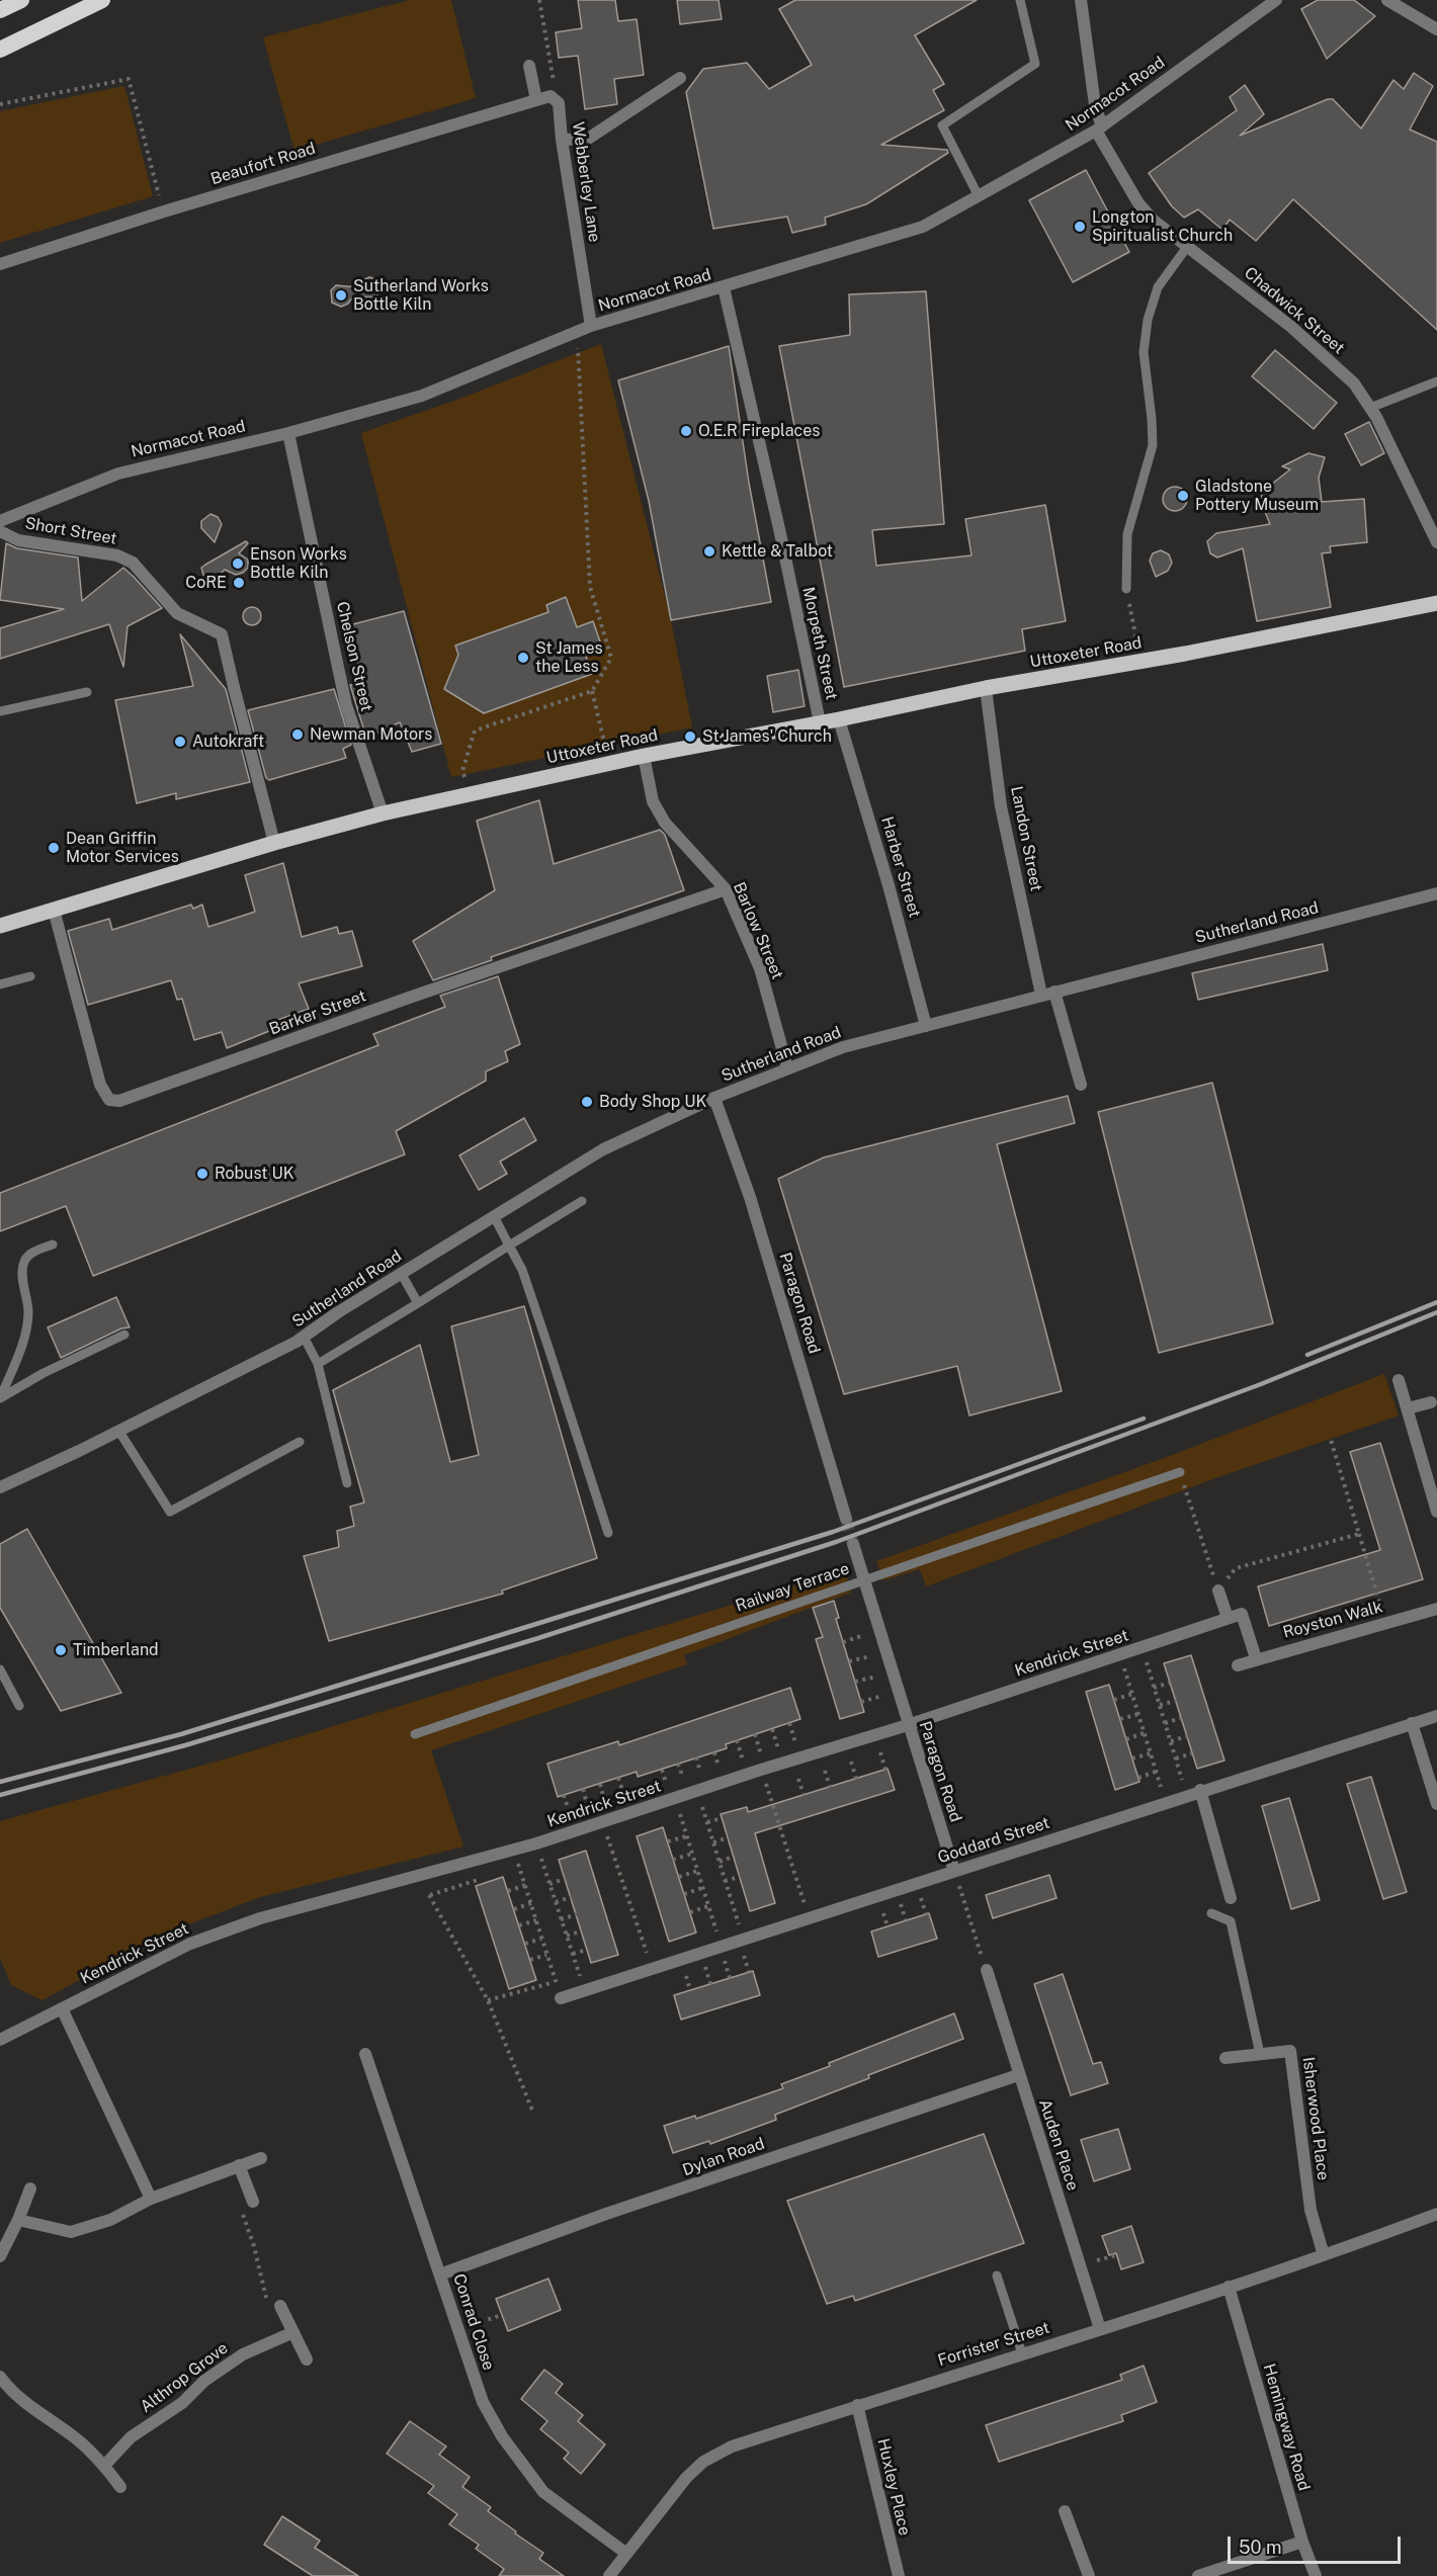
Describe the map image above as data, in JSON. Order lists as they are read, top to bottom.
{
  "streets": {
    "main road": ["Uttoxeter Road"],
    "street": [
      "Normacot Road",
      "Beaufort Road",
      "Webberley Lane",
      "Chadwick Street",
      "Short Street",
      "Morpeth Street",
      "Chelson Street",
      "Landon Street",
      "Harber Street",
      "Sutherland Road",
      "Barlow Street",
      "Barker Street",
      "Paragon Road",
      "Royston Walk",
      "Kendrick Street",
      "Goddard Street",
      "Isherwood Place",
      "Auden Place",
      "Dylan Road",
      "Conrad Close",
      "Forrister Street",
      "Althrop Grove",
      "Hemingway Road",
      "Huxley Place"
    ],
    "lane": ["Railway Terrace"]
  },
  "crossings": [
    ["Normacot Road", "Webberley Lane"],
    ["Normacot Road", "Chadwick Street"],
    ["Normacot Road", "Morpeth Street"],
    ["Normacot Road", "Chelson Street"],
    ["Beaufort Road", "Webberley Lane"],
    ["Short Street", "Uttoxeter Road"],
    ["Morpeth Street", "Uttoxeter Road"],
    ["Uttoxeter Road", "Chelson Street"],
    ["Uttoxeter Road", "Landon Street"],
    ["Uttoxeter Road", "Harber Street"],
    ["Uttoxeter Road", "Barlow Street"],
    ["Uttoxeter Road", "Barker Street"],
    ["Landon Street", "Sutherland Road"],
    ["Harber Street", "Sutherland Road"],
    ["Sutherland Road", "Barlow Street"],
    ["Sutherland Road", "Paragon Road"],
    ["Barlow Street", "Barker Street"],
    ["Paragon Road", "Railway Terrace"],
    ["Paragon Road", "Kendrick Street"],
    ["Paragon Road", "Goddard Street"],
    ["Isherwood Place", "Forrister Street"],
    ["Auden Place", "Dylan Road"],
    ["Auden Place", "Forrister Street"],
    ["Dylan Road", "Conrad Close"],
    ["Conrad Close", "Forrister Street"],
    ["Forrister Street", "Hemingway Road"],
    ["Forrister Street", "Huxley Place"]
  ],
  "places": [
    "Longton Spiritualist Church",
    "Sutherland Works Bottle Kiln",
    "O.E.R Fireplaces",
    "Gladstone Pottery Museum",
    "Kettle & Talbot",
    "Enson Works Bottle Kiln",
    "CoRE",
    "St James the Less",
    "Newman Motors",
    "St James' Church",
    "Autokraft",
    "Dean Griffin Motor Services",
    "Body Shop UK",
    "Robust UK",
    "Timberland"
  ],
  "scale_bar": "50 m"
}
